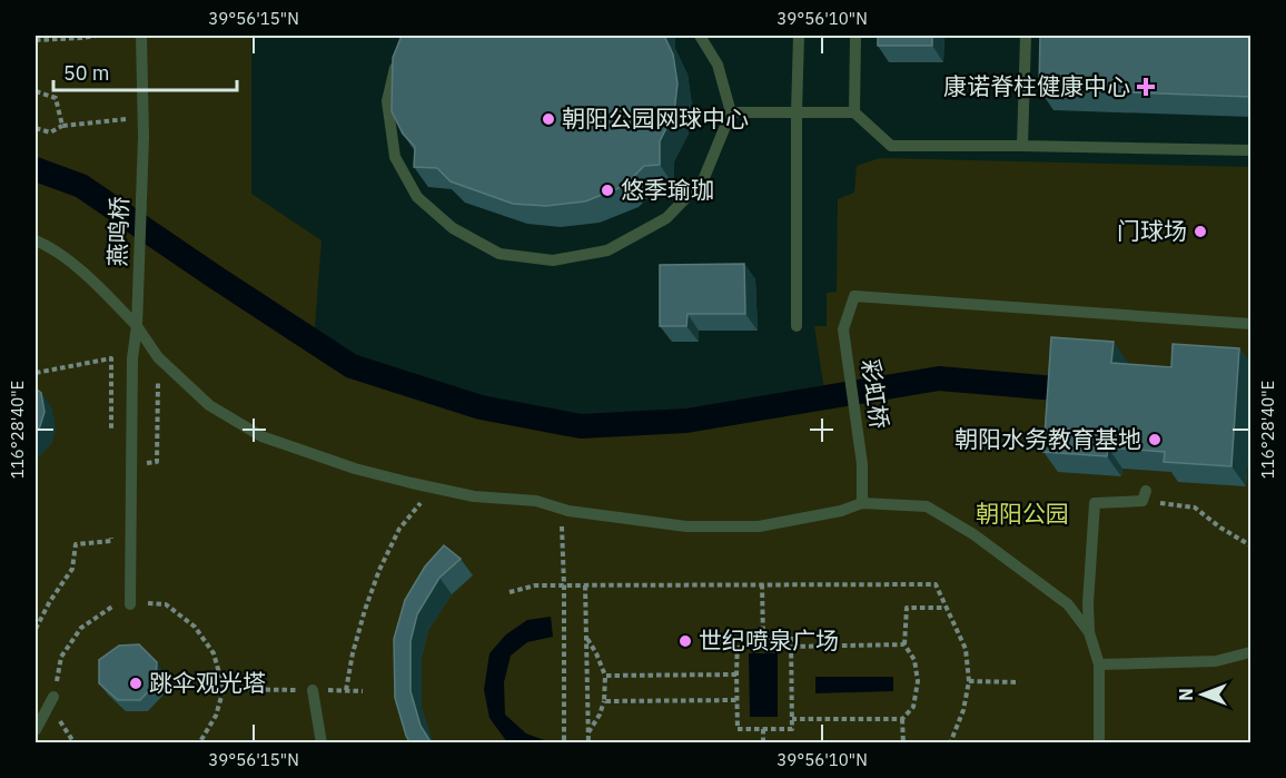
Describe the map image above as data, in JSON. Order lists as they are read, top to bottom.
{
  "streets": {
    "lane": ["燕鸣桥", "彩虹桥"]
  },
  "parks": ["朝阳公园"],
  "places": {
    "health": ["康诺脊柱健康中心"],
    "other": [
      "朝阳公园网球中心",
      "悠季瑜珈",
      "门球场",
      "朝阳水务教育基地",
      "世纪喷泉广场",
      "跳伞观光塔"
    ]
  },
  "scale_bar": "50 m",
  "north": "left",
  "coordinates": ["39°56'15\"N", "39°56'10\"N", "116°28'40\"E"]
}
